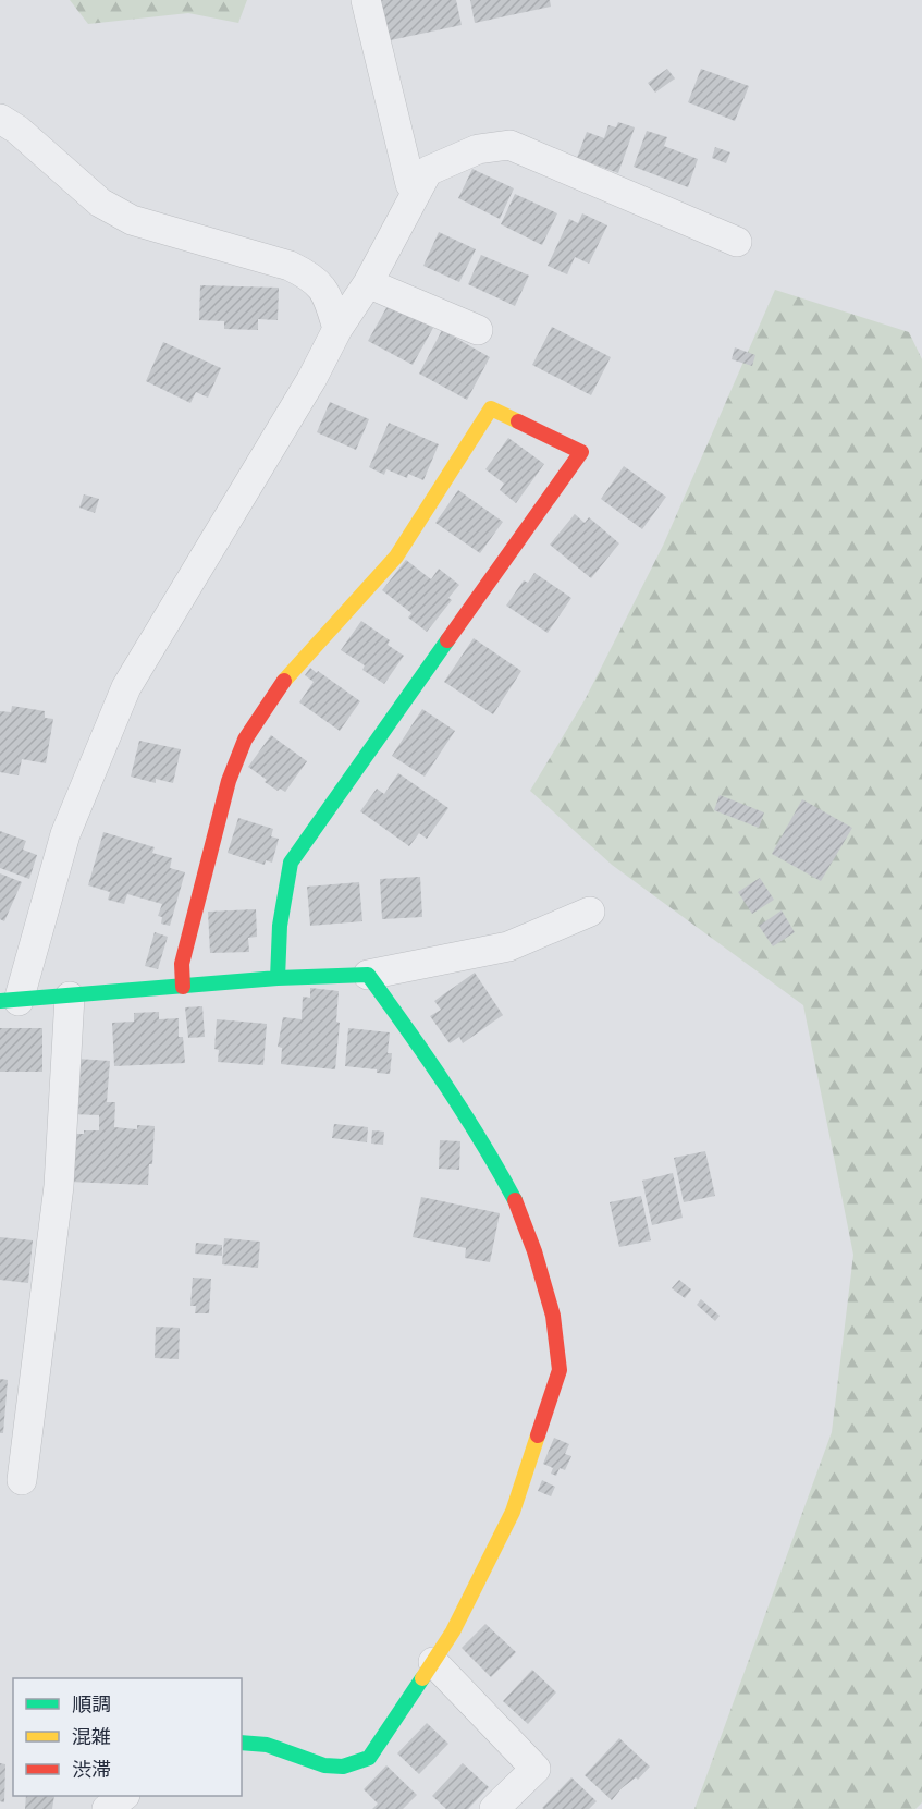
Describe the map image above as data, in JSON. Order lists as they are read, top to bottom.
{
  "legend": ["順調", "混雑", "渋滞"]
}
